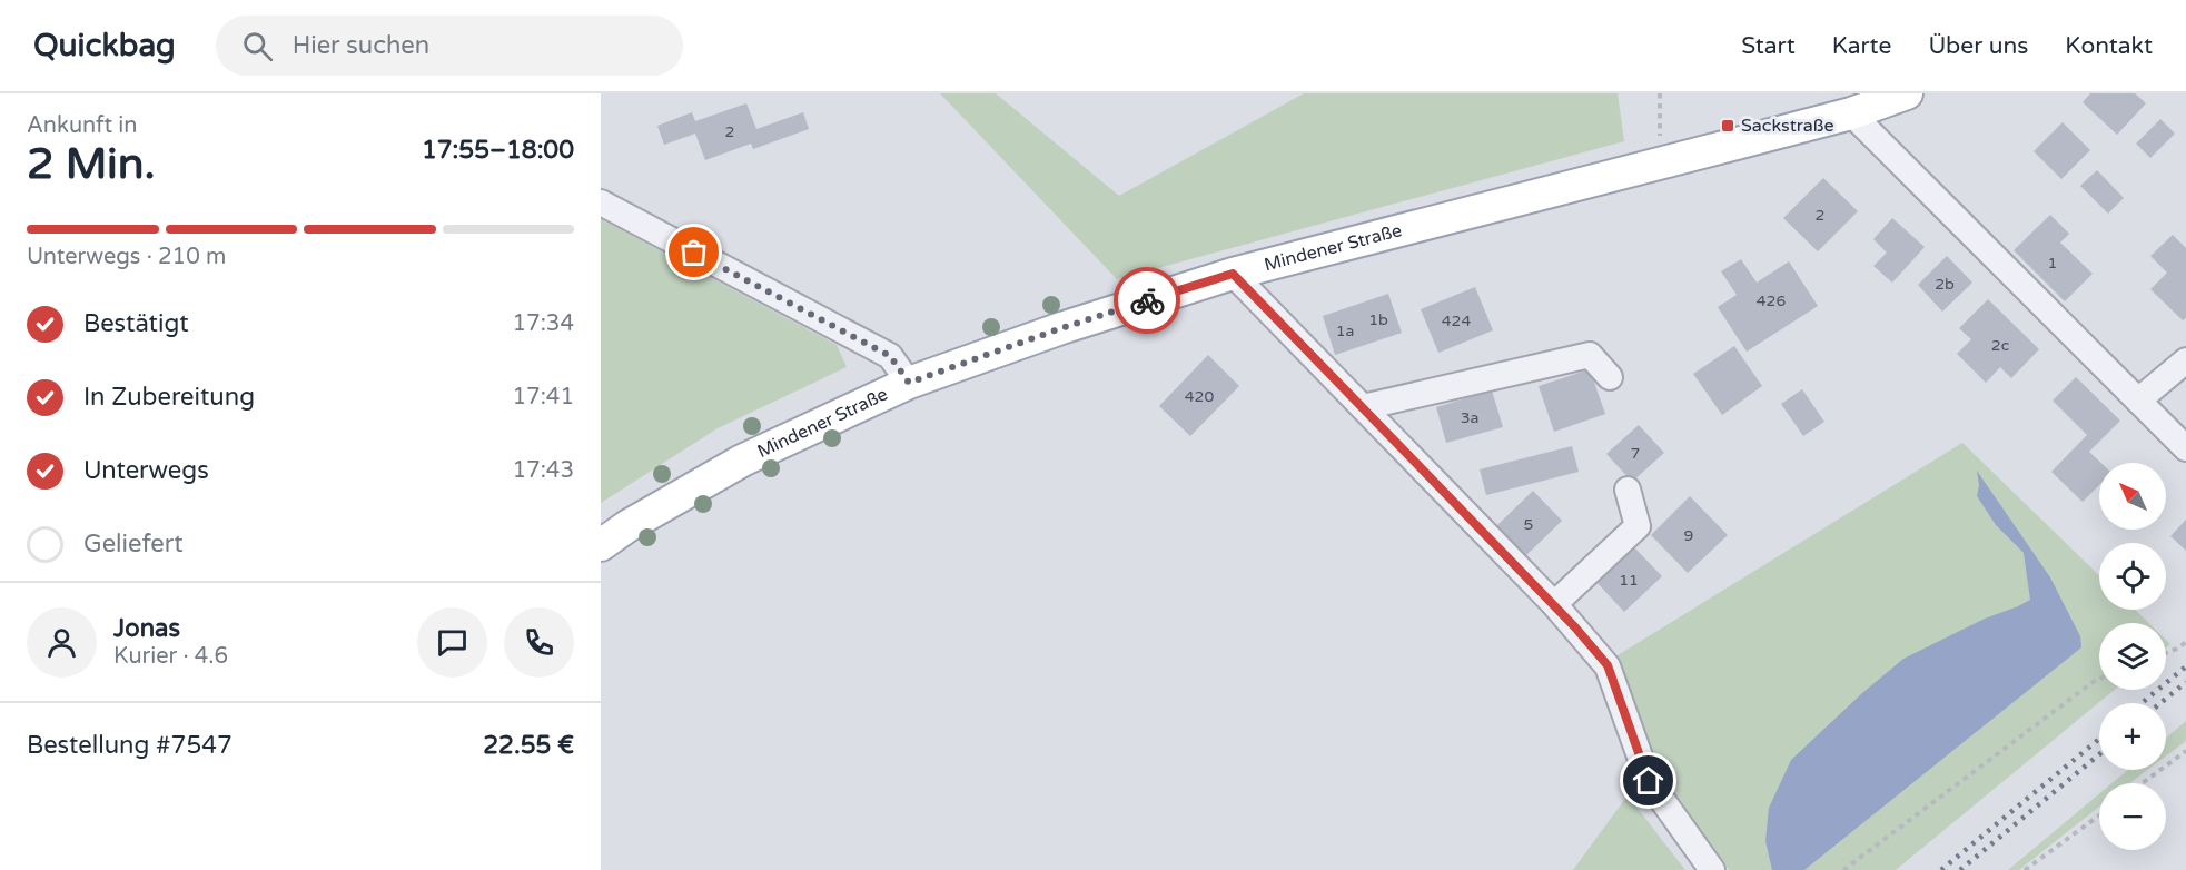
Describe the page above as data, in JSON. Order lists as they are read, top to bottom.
{
  "streets": {
    "main road": ["Mindener Straße"]
  },
  "places": {
    "transit": ["Sackstraße"]
  },
  "house_numbers": [
    "2",
    "2",
    "1",
    "2b",
    "426",
    "1b",
    "424",
    "1a",
    "2c",
    "420",
    "3a",
    "7",
    "5",
    "9",
    "11"
  ],
  "north": "top left",
  "page": {
    "header": "Quickbag",
    "search": "Hier suchen",
    "nav": [
      "Start",
      "Karte",
      "Über uns",
      "Kontakt"
    ],
    "heading": ["2 Min.", "Ankunft in", "17:55–18:00"],
    "panel": [
      "Jonas",
      "Kurier · 4.6",
      "Bestellung #7547",
      "22.55 €"
    ],
    "bar": "Unterwegs · 210 m",
    "list": [
      ["Bestätigt", "17:34"],
      ["In Zubereitung", "17:41"],
      ["Unterwegs", "17:43"],
      "Geliefert"
    ],
    "map_buttons": ["+", "−"]
  }
}
